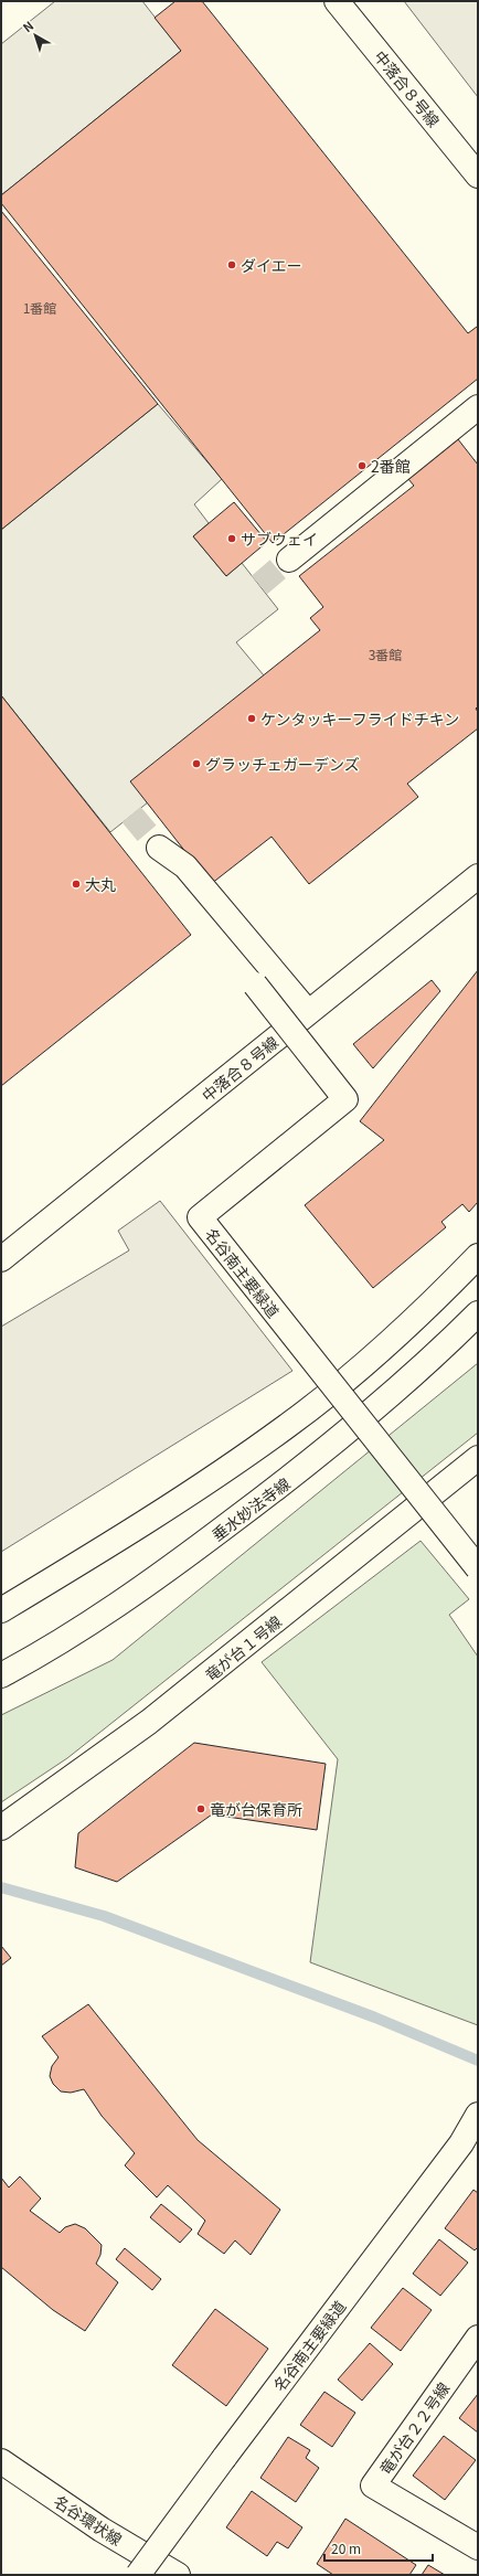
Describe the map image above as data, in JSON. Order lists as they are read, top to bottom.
{
  "streets": {
    "street": [
      "中落合８号線",
      "名谷南主要緑道",
      "垂水妙法寺線",
      "竜が台１号線",
      "竜が台２２号線",
      "名谷環状線"
    ]
  },
  "places": [
    "ダイエー",
    "2番館",
    "サブウェイ",
    "ケンタッキーフライドチキン",
    "グラッチェガーデンズ",
    "大丸",
    "竜が台保育所"
  ],
  "house_numbers": ["1番館", "3番館"],
  "scale_bar": "20 m",
  "north": "top left"
}
